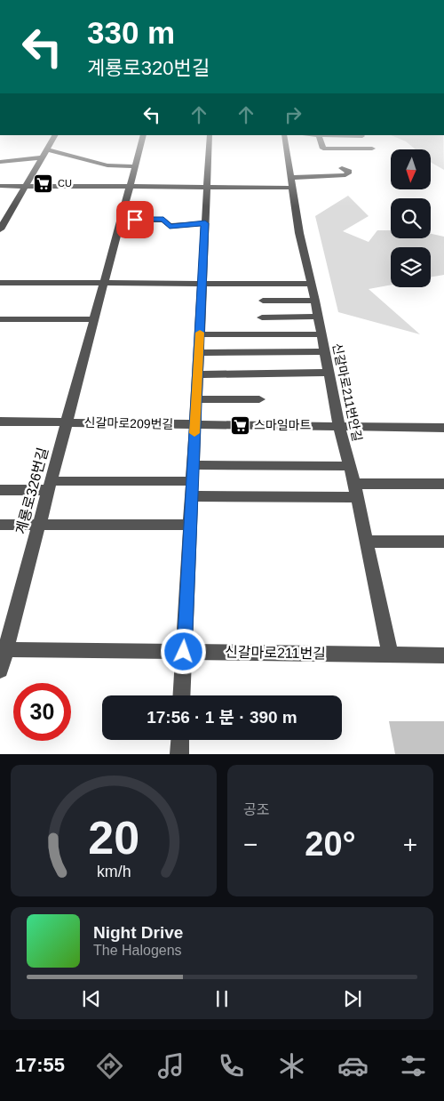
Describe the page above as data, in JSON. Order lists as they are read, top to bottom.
{
  "streets": {
    "street": [
      "신갈마로211번안길",
      "신갈마로209번길",
      "계룡로326번길",
      "신갈마로211번길"
    ]
  },
  "crossings": [
    ["신갈마로211번안길", "신갈마로209번길"],
    ["신갈마로211번안길", "신갈마로211번길"],
    ["신갈마로209번길", "계룡로326번길"],
    ["계룡로326번길", "신갈마로211번길"]
  ],
  "places": {
    "supermarket": ["CU", "스마일마트"]
  },
  "north": "bottom",
  "page": {
    "turn": ["330 m", "계룡로320번길"],
    "limit": "30",
    "trip": "17:56 · 1 분 · 390 m",
    "tile": "공조",
    "heat": ["−", "20°", "+"],
    "song": ["Night Drive", "The Halogens"],
    "tabs": "17:55",
    "gauge": ["20", "km/h"]
  }
}
